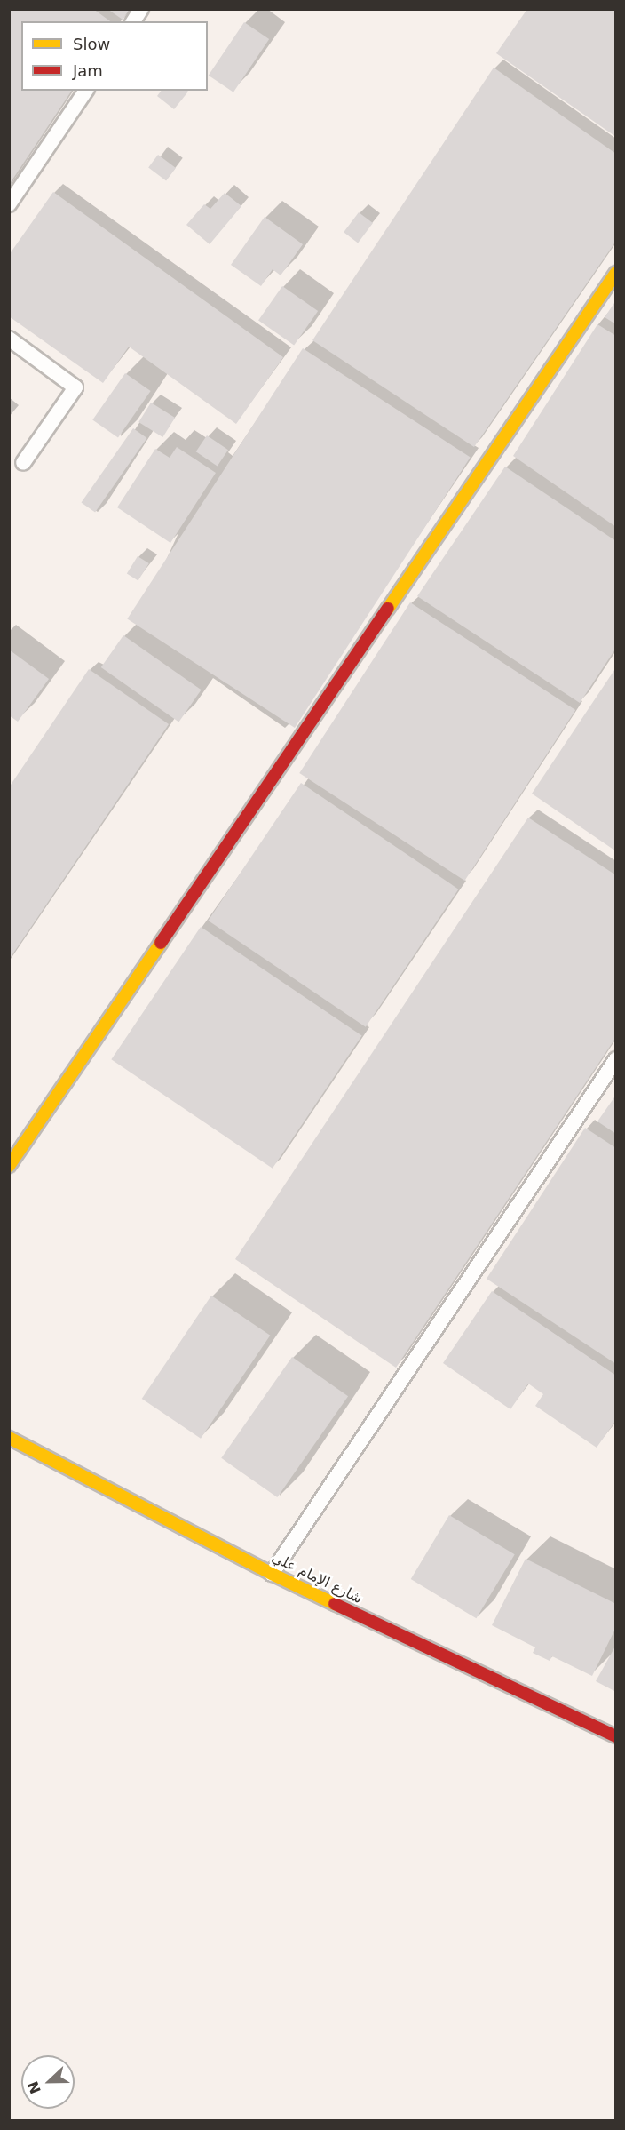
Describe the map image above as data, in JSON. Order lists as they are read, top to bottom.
{
  "streets": {
    "street": ["شارع الإمام علي"]
  },
  "legend": ["Slow", "Jam"],
  "north": "left"
}
